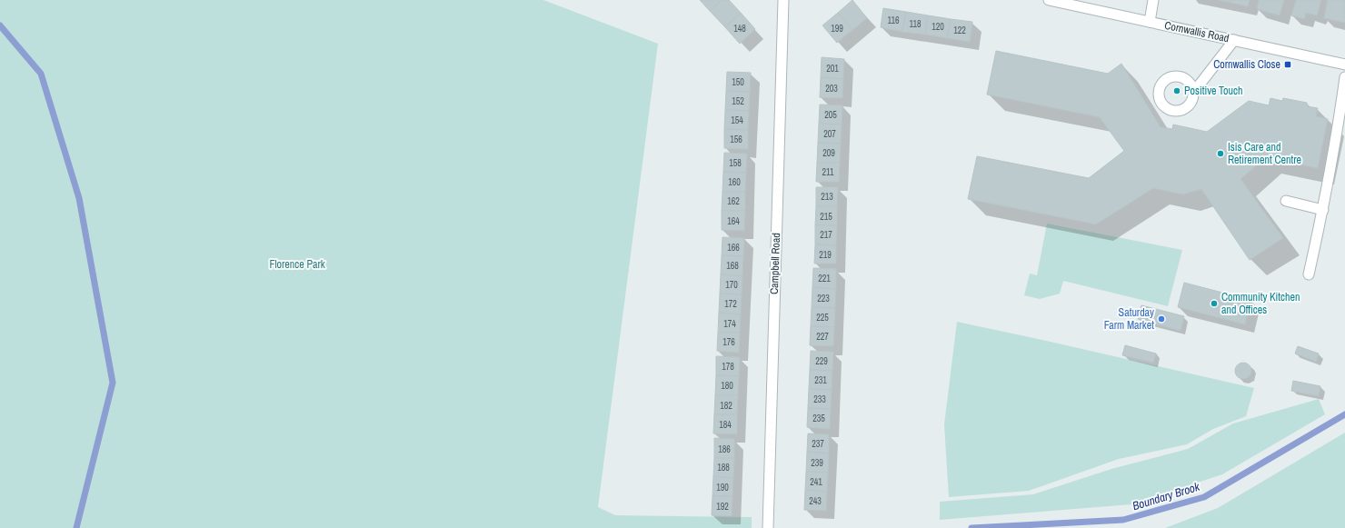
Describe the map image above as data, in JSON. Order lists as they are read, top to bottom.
{
  "streets": {
    "street": ["Cornwallis Road", "Campbell Road"]
  },
  "water": ["Boundary Brook"],
  "parks": ["Florence Park"],
  "places": {
    "transit": ["Cornwallis Close"],
    "other": [
      "Positive Touch",
      "Isis Care and Retirement Centre",
      "Community Kitchen and Offices",
      "Saturday Farm Market"
    ]
  },
  "house_numbers": [
    "116",
    "118",
    "120",
    "148",
    "199",
    "122",
    "201",
    "150",
    "203",
    "152",
    "205",
    "154",
    "207",
    "156",
    "209",
    "158",
    "211",
    "160",
    "213",
    "162",
    "215",
    "164",
    "217",
    "166",
    "219",
    "168",
    "221",
    "170",
    "223",
    "172",
    "225",
    "174",
    "227",
    "176",
    "229",
    "178",
    "231",
    "180",
    "233",
    "182",
    "235",
    "184",
    "237",
    "186",
    "239",
    "188",
    "241",
    "190",
    "243",
    "192"
  ]
}
